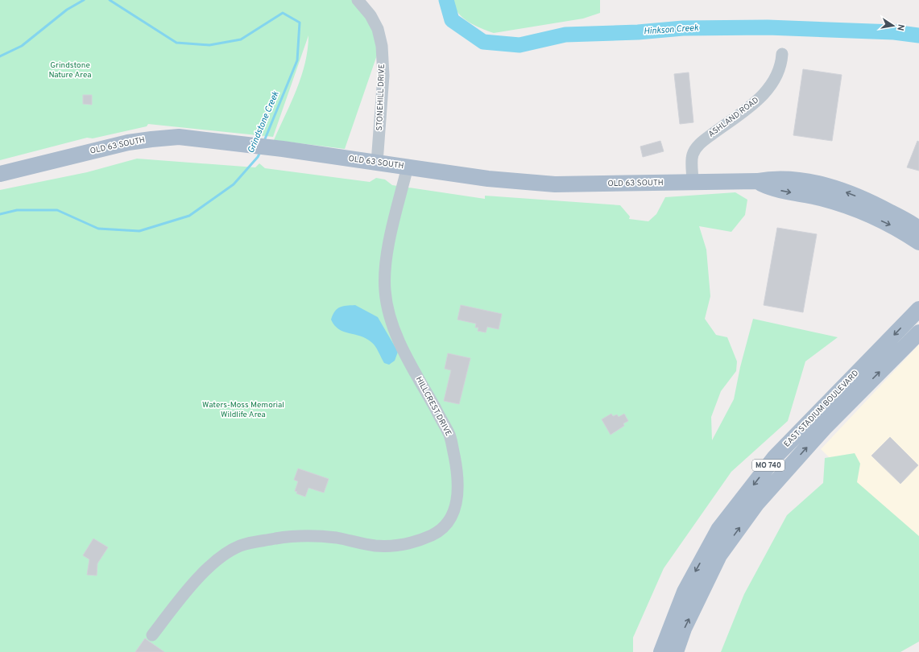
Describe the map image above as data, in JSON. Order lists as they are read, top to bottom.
{
  "streets": {
    "main road": ["OLD 63 SOUTH", "EAST STADIUM BOULEVARD", "MO 740"],
    "street": ["STONEHILL DRIVE", "ASHLAND ROAD", "HILLCREST DRIVE"]
  },
  "crossings": [
    ["STONEHILL DRIVE", "OLD 63 SOUTH"],
    ["ASHLAND ROAD", "OLD 63 SOUTH"],
    ["OLD 63 SOUTH", "HILLCREST DRIVE"]
  ],
  "water": ["Hinkson Creek", "Grindstone Creek"],
  "parks": ["Grindstone Nature Area", "Waters-Moss Memorial Wildlife Area"],
  "north": "right"
}
